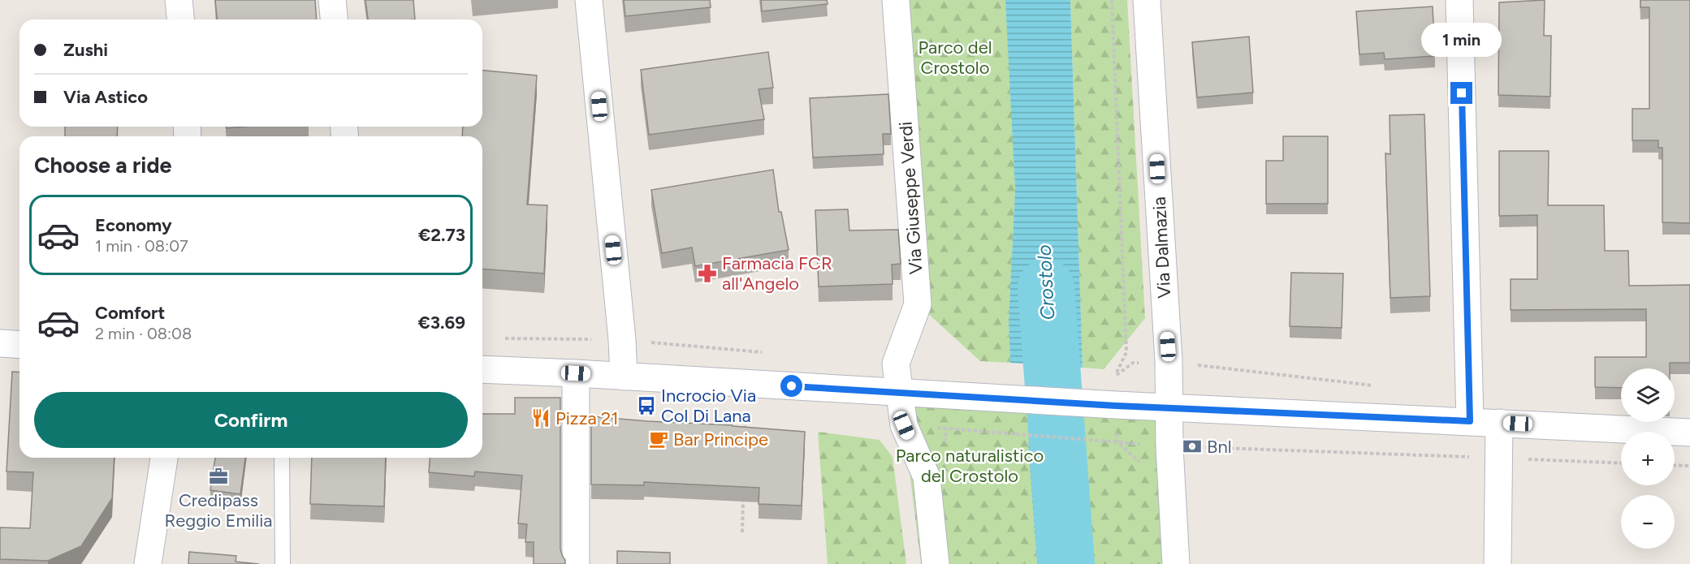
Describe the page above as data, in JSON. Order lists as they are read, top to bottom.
{
  "streets": {
    "street": ["Via Giuseppe Verdi", "Via Dalmazia"]
  },
  "water": ["Crostolo"],
  "parks": ["Parco del Crostolo", "Parco naturalistico del Crostolo"],
  "places": {
    "pharmacy": ["Farmacia FCR all'Angelo"],
    "bus stop": ["Incrocio Via Col Di Lana"],
    "restaurant": ["Pizza 21"],
    "cafe": ["Bar Principe"],
    "bank": ["Bnl"],
    "office": ["Credipass Reggio Emilia"]
  },
  "page": {
    "banner": ["Zushi", "Via Astico"],
    "bubble": "1 min",
    "heading": "Choose a ride",
    "list": [
      {
        "name": "Economy",
        "note": "1 min · 08:07",
        "value": "€2.73"
      },
      {
        "name": "Comfort",
        "note": "2 min · 08:08",
        "value": "€3.69"
      }
    ],
    "map_buttons": ["+", "−"],
    "buttons": "Confirm"
  }
}
